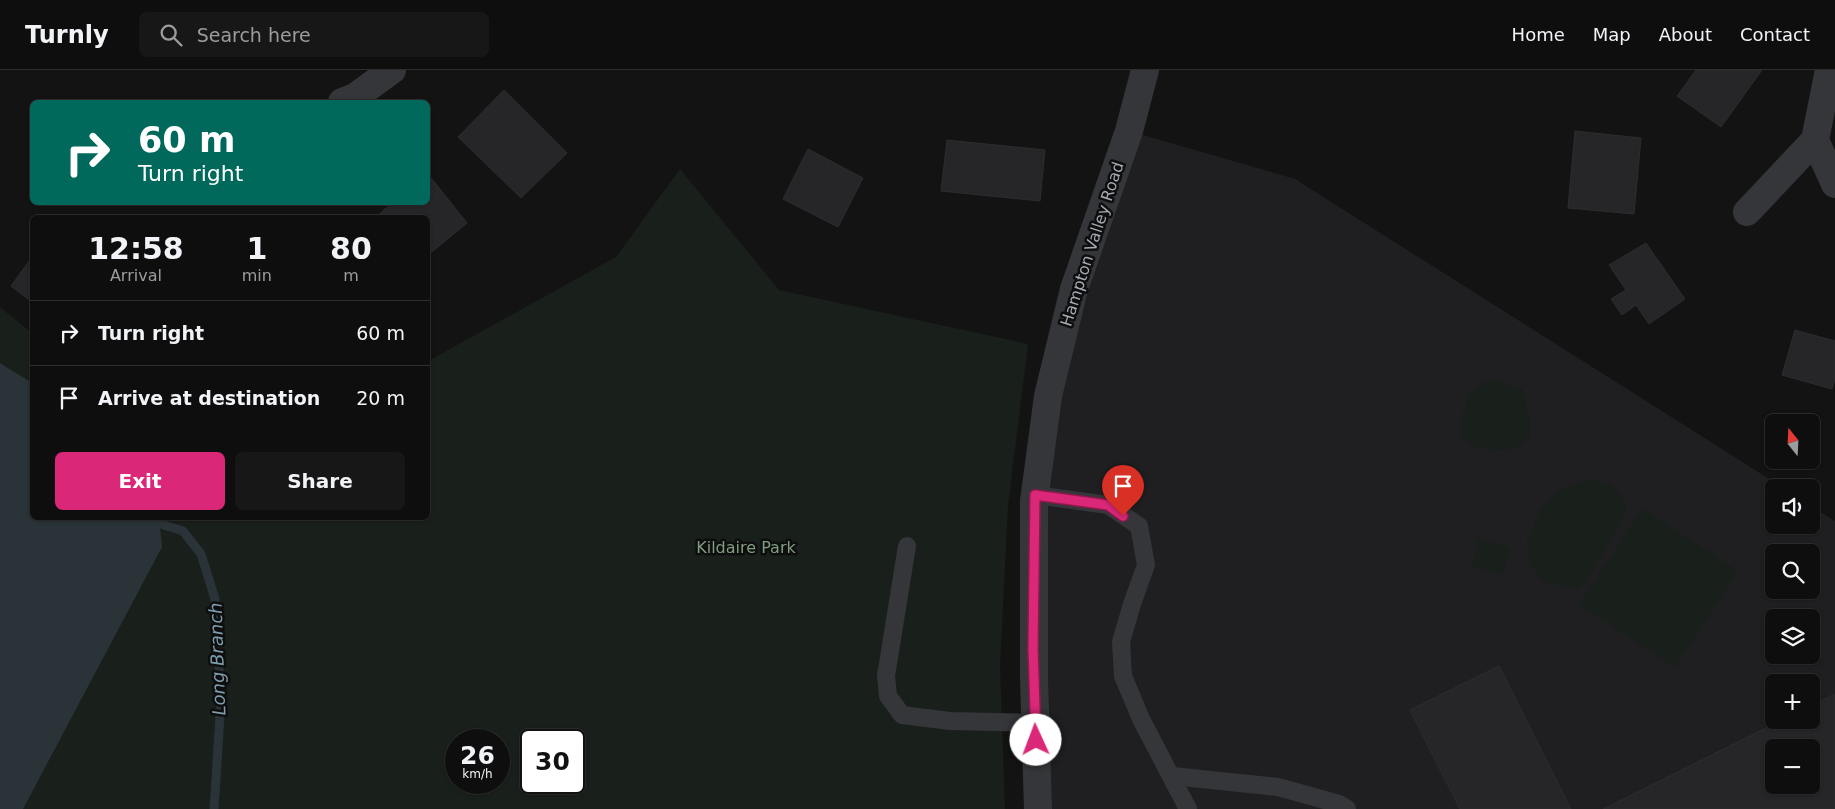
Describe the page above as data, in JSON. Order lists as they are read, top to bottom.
{
  "streets": {
    "street": ["Hampton Valley Road"]
  },
  "water": ["Long Branch"],
  "parks": ["Kildaire Park"],
  "north": "top",
  "page": {
    "header": "Turnly",
    "search": "Search here",
    "nav": [
      "Home",
      "Map",
      "About",
      "Contact"
    ],
    "turn": ["60 m", "Turn right"],
    "eta": [
      "12:58",
      "Arrival",
      "1",
      "min",
      "80",
      "m"
    ],
    "list": [
      {
        "name": "Turn right",
        "value": "60 m"
      },
      {
        "name": "Arrive at destination",
        "value": "20 m"
      }
    ],
    "map_buttons": ["+", "−"],
    "buttons": ["Exit", "Share"],
    "speed": "26 km/h",
    "limit": "30"
  }
}
